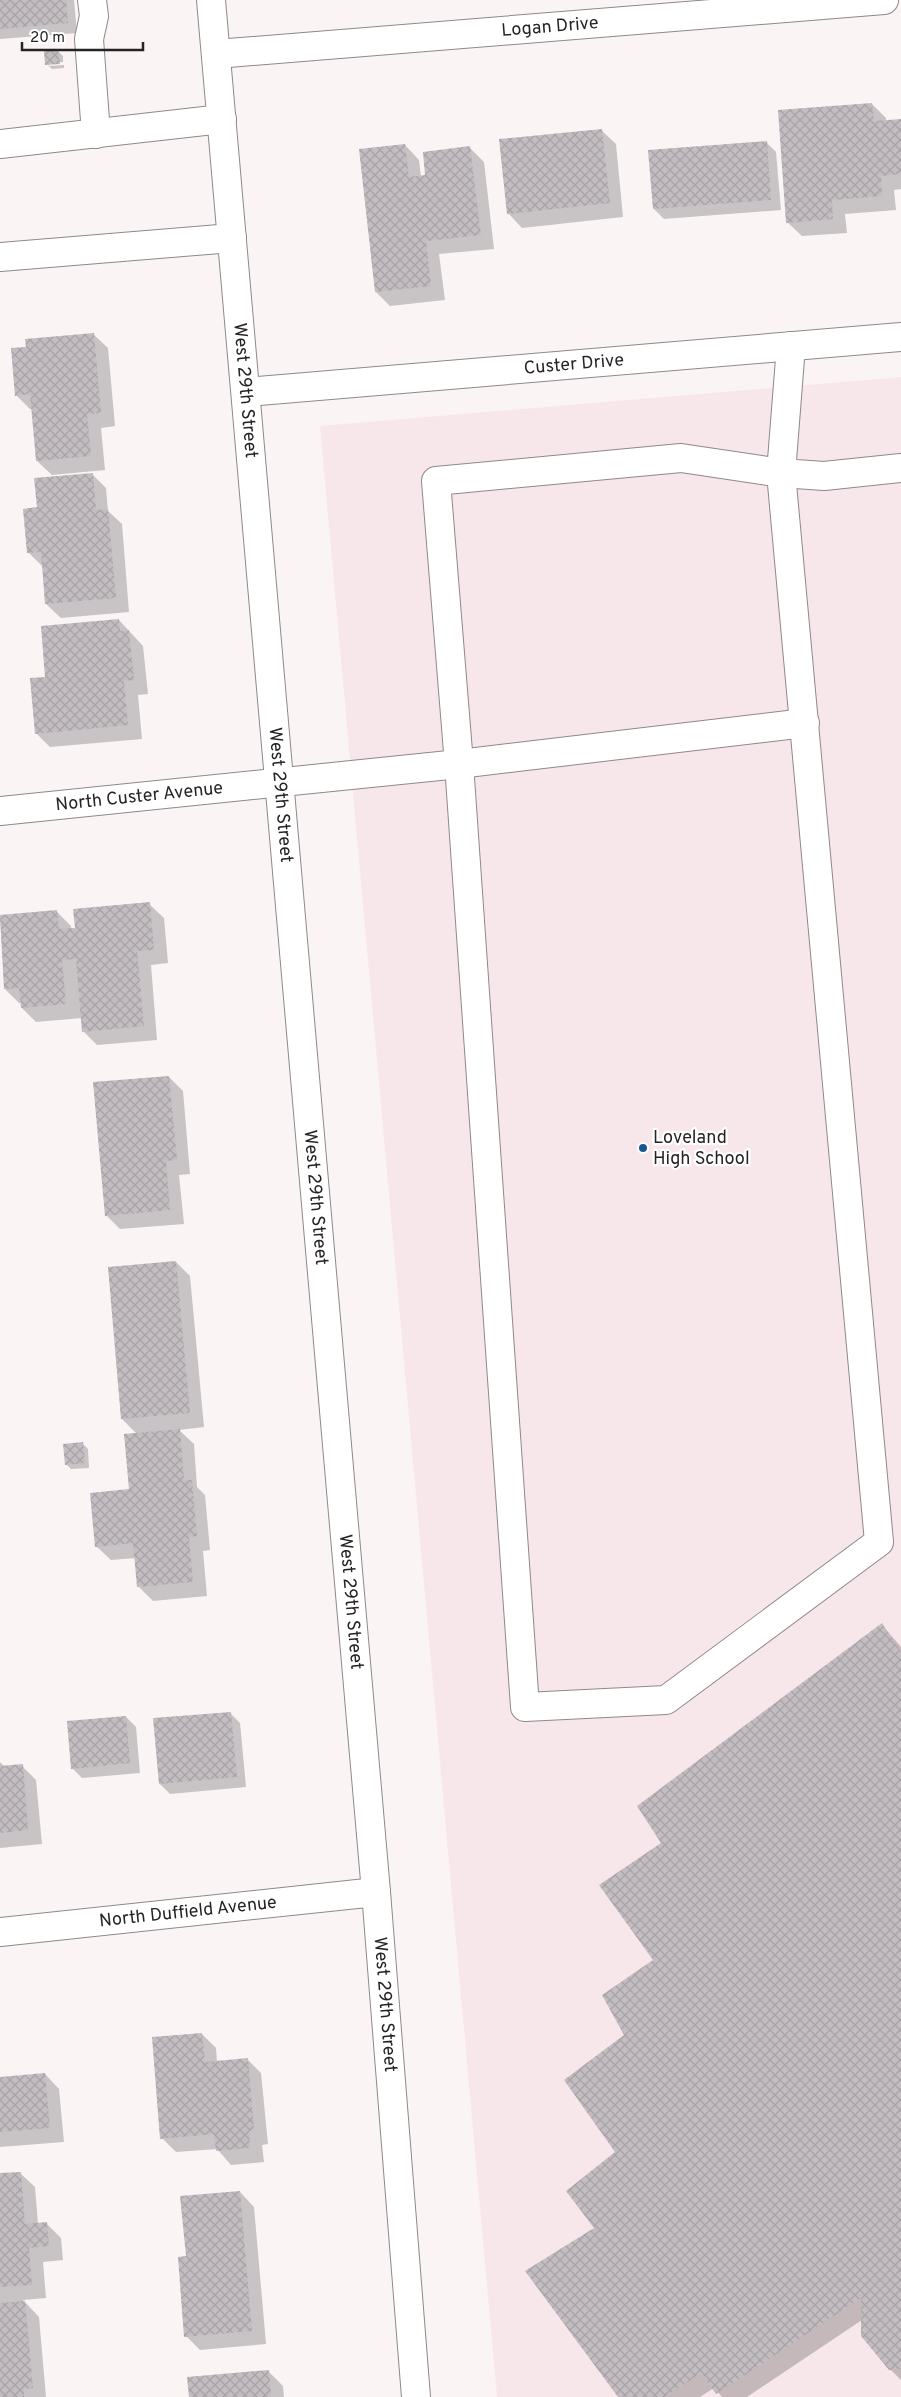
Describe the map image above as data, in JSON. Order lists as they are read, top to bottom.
{
  "streets": {
    "main road": [
      "Logan Drive",
      "Custer Drive",
      "West 29th Street",
      "North Custer Avenue",
      "North Duffield Avenue"
    ]
  },
  "crossings": [
    ["Logan Drive", "West 29th Street"],
    ["Custer Drive", "West 29th Street"],
    ["West 29th Street", "North Custer Avenue"],
    ["West 29th Street", "North Duffield Avenue"]
  ],
  "places": ["Loveland High School"],
  "scale_bar": "20 m"
}
